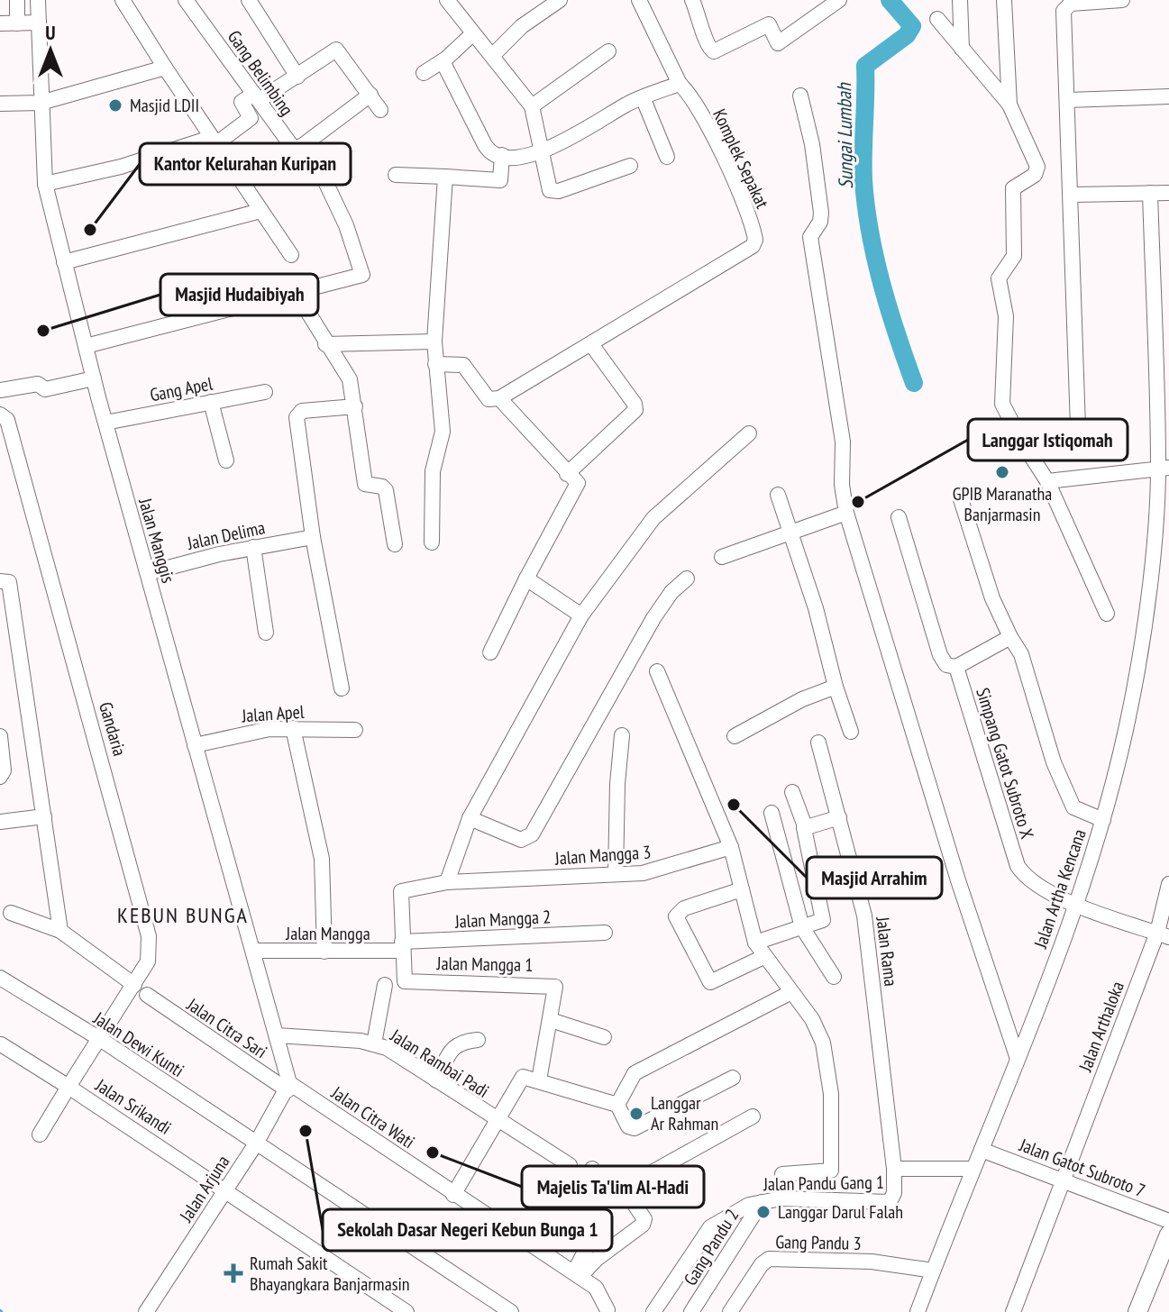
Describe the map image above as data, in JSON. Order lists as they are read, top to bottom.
{
  "streets": {
    "street": [
      "Gang Belimbing",
      "Komplek Sepakat",
      "Gang Apel",
      "Jalan Delima",
      "Jalan Manggis",
      "Jalan Apel",
      "Gandaria",
      "Simpang Gatot Subroto X",
      "Jalan Mangga 3",
      "Jalan Artha Kencana",
      "Jalan Mangga 2",
      "Jalan Mangga",
      "Jalan Rama",
      "Jalan Mangga 1",
      "Jalan Arthaloka",
      "Jalan Citra Sari",
      "Jalan Dewi Kunti",
      "Jalan Rambai Padi",
      "Jalan Srikandi",
      "Jalan Citra Wati",
      "Jalan Gatot Subroto 7",
      "Jalan Pandu Gang 1",
      "Jalan Arjuna",
      "Gang Pandu 3",
      "Gang Pandu 2"
    ]
  },
  "crossings": [
    ["Gang Apel", "Jalan Manggis"],
    ["Jalan Delima", "Jalan Manggis"],
    ["Jalan Manggis", "Jalan Apel"],
    ["Jalan Manggis", "Jalan Mangga"],
    ["Jalan Manggis", "Jalan Citra Sari"],
    ["Jalan Manggis", "Jalan Rambai Padi"],
    ["Jalan Manggis", "Jalan Citra Wati"],
    ["Jalan Manggis", "Jalan Arjuna"],
    ["Gandaria", "Jalan Dewi Kunti"],
    ["Gandaria", "Jalan Srikandi"],
    ["Simpang Gatot Subroto X", "Jalan Artha Kencana"],
    ["Simpang Gatot Subroto X", "Jalan Arthaloka"],
    ["Jalan Mangga 3", "Jalan Mangga 2"],
    ["Jalan Mangga 3", "Jalan Mangga"],
    ["Jalan Mangga 3", "Jalan Mangga 1"],
    ["Jalan Artha Kencana", "Jalan Gatot Subroto 7"],
    ["Jalan Artha Kencana", "Jalan Pandu Gang 1"],
    ["Jalan Artha Kencana", "Gang Pandu 3"],
    ["Jalan Mangga 2", "Jalan Mangga"],
    ["Jalan Mangga 2", "Jalan Mangga 1"],
    ["Jalan Mangga", "Jalan Mangga 1"],
    ["Jalan Rama", "Jalan Pandu Gang 1"],
    ["Jalan Arthaloka", "Jalan Gatot Subroto 7"],
    ["Jalan Citra Sari", "Jalan Citra Wati"],
    ["Jalan Citra Sari", "Jalan Arjuna"],
    ["Jalan Dewi Kunti", "Jalan Srikandi"],
    ["Jalan Dewi Kunti", "Jalan Arjuna"],
    ["Jalan Srikandi", "Jalan Arjuna"],
    ["Jalan Citra Wati", "Jalan Arjuna"],
    ["Jalan Pandu Gang 1", "Gang Pandu 2"]
  ],
  "districts": ["KEBUN BUNGA"],
  "water": ["Sungai Lumbah"],
  "places": {
    "other": [
      "Masjid LDII",
      "Kantor Kelurahan Kuripan",
      "Masjid Hudaibiyah",
      "GPIB Maranatha Banjarmasin",
      "Langgar Istiqomah",
      "Masjid Arrahim",
      "Langgar Ar Rahman",
      "Sekolah Dasar Negeri Kebun Bunga 1",
      "Majelis Ta'lim Al-Hadi",
      "Langgar Darul Falah"
    ],
    "health": ["Rumah Sakit Bhayangkara Banjarmasin"]
  },
  "north": "top"
}
